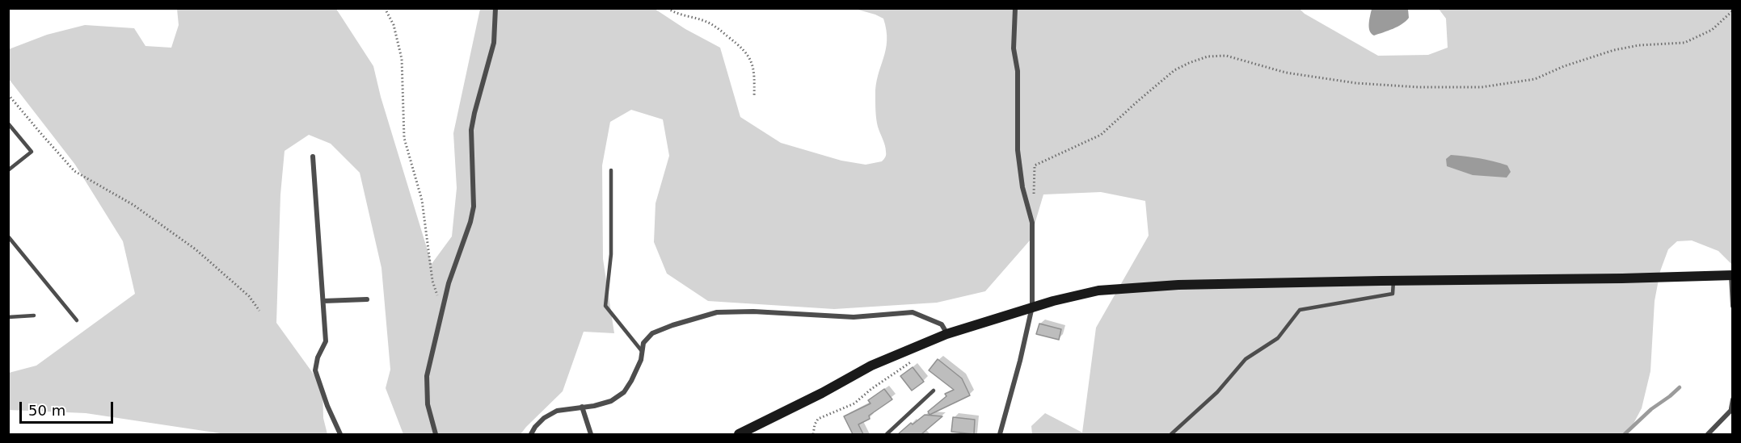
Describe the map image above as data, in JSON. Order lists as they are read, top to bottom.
{
  "scale_bar": "50 m"
}
